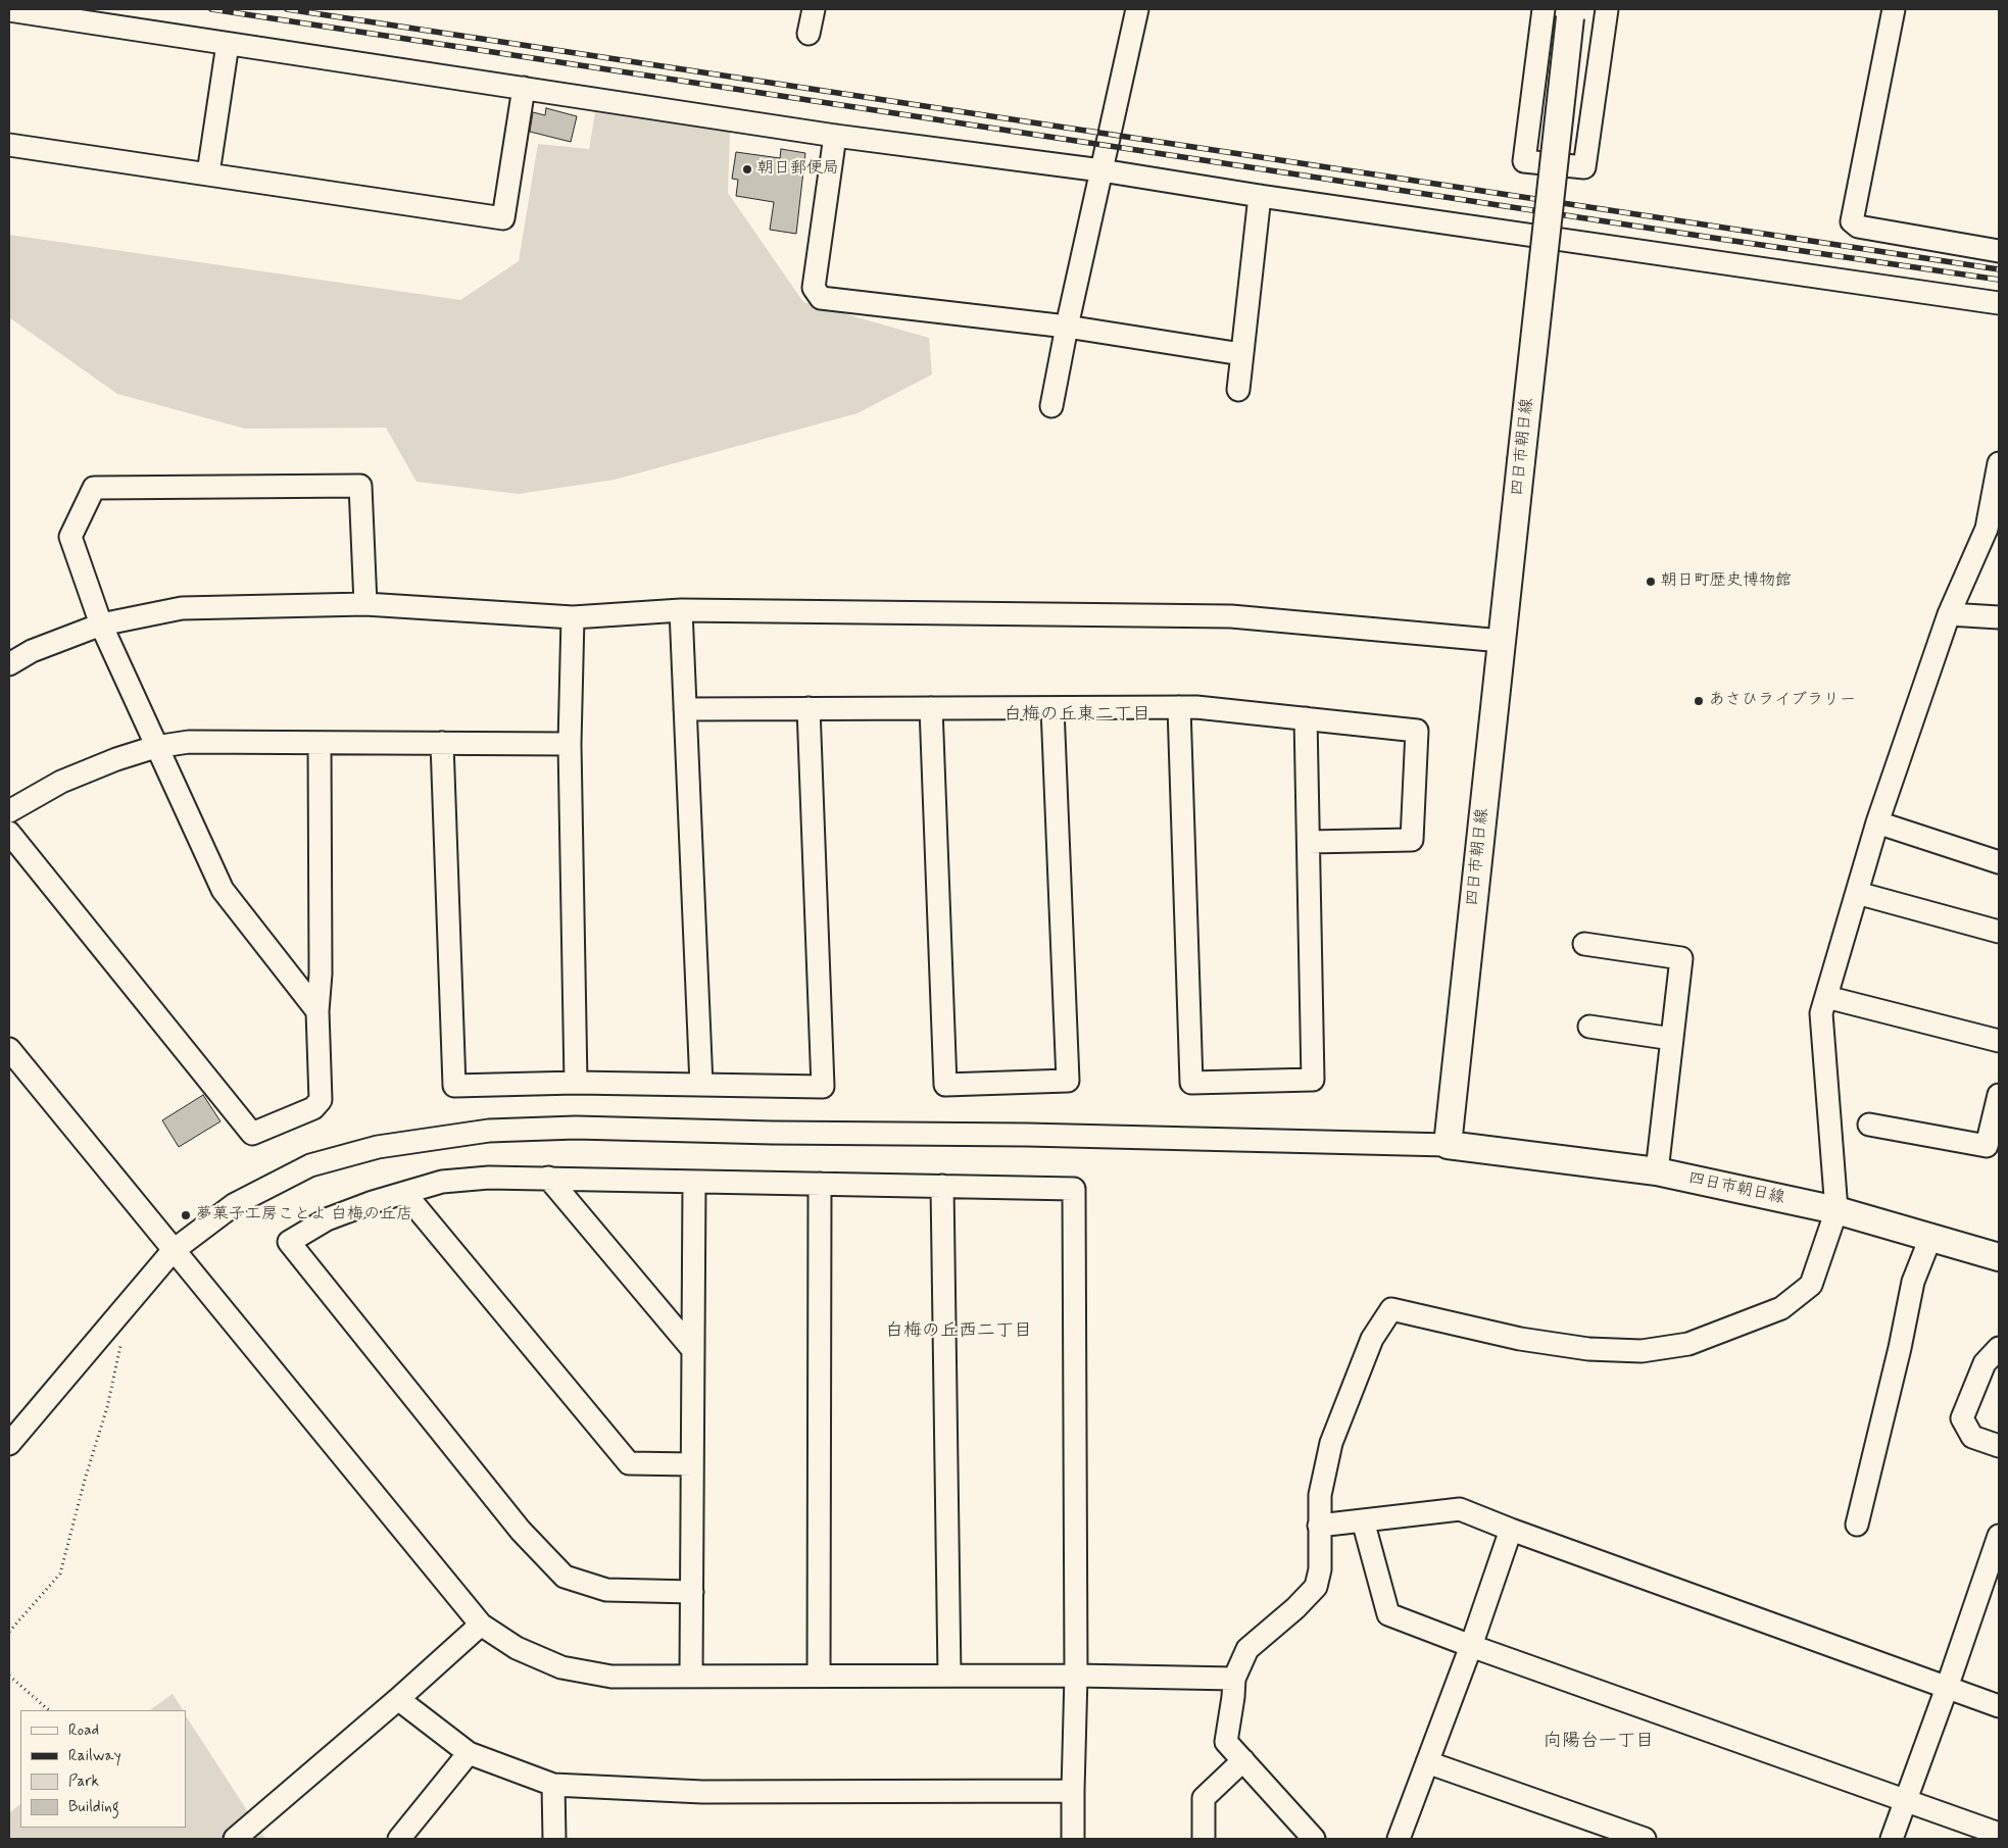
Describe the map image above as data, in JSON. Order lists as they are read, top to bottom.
{
  "streets": {
    "main road": ["四日市朝日線"]
  },
  "districts": ["白梅の丘東二丁目", "白梅の丘西二丁目", "向陽台一丁目"],
  "places": [
    "朝日郵便局",
    "朝日町歴史博物館",
    "あさひライブラリー",
    "夢菓子工房ことよ 白梅の丘店"
  ],
  "legend": [
    "Road",
    "Railway",
    "Park",
    "Building"
  ]
}
